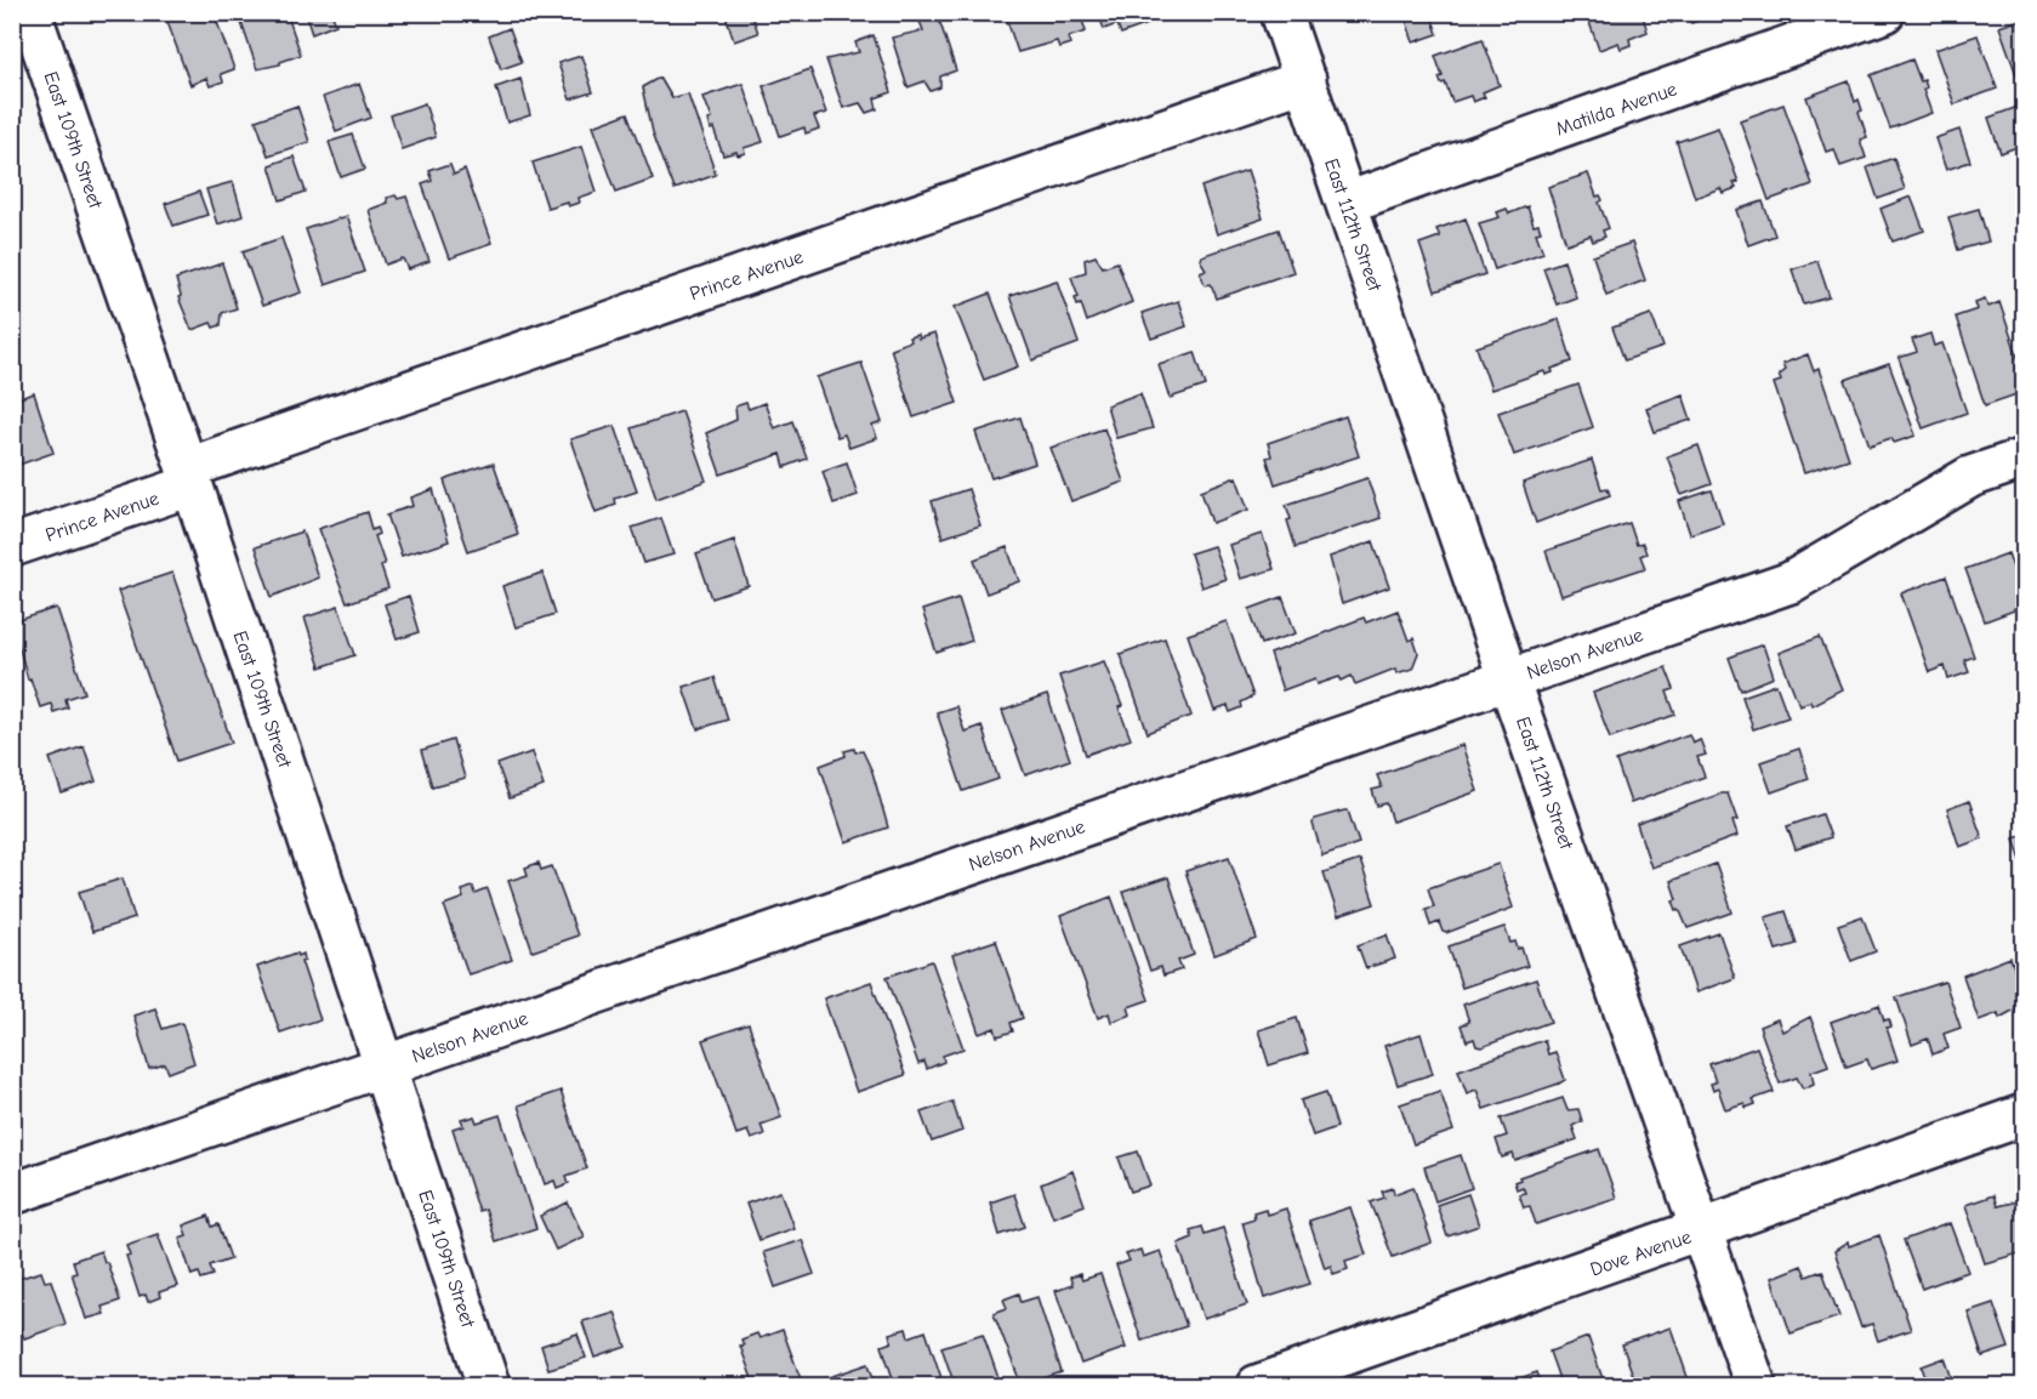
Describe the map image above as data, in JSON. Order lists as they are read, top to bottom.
{
  "streets": {
    "street": [
      "Matilda Avenue",
      "East 109th Street",
      "East 112th Street",
      "Prince Avenue",
      "Nelson Avenue",
      "Dove Avenue"
    ]
  },
  "crossings": [
    ["Matilda Avenue", "East 112th Street"],
    ["East 109th Street", "Prince Avenue"],
    ["East 109th Street", "Nelson Avenue"],
    ["East 112th Street", "Prince Avenue"],
    ["East 112th Street", "Nelson Avenue"],
    ["East 112th Street", "Dove Avenue"]
  ]
}
